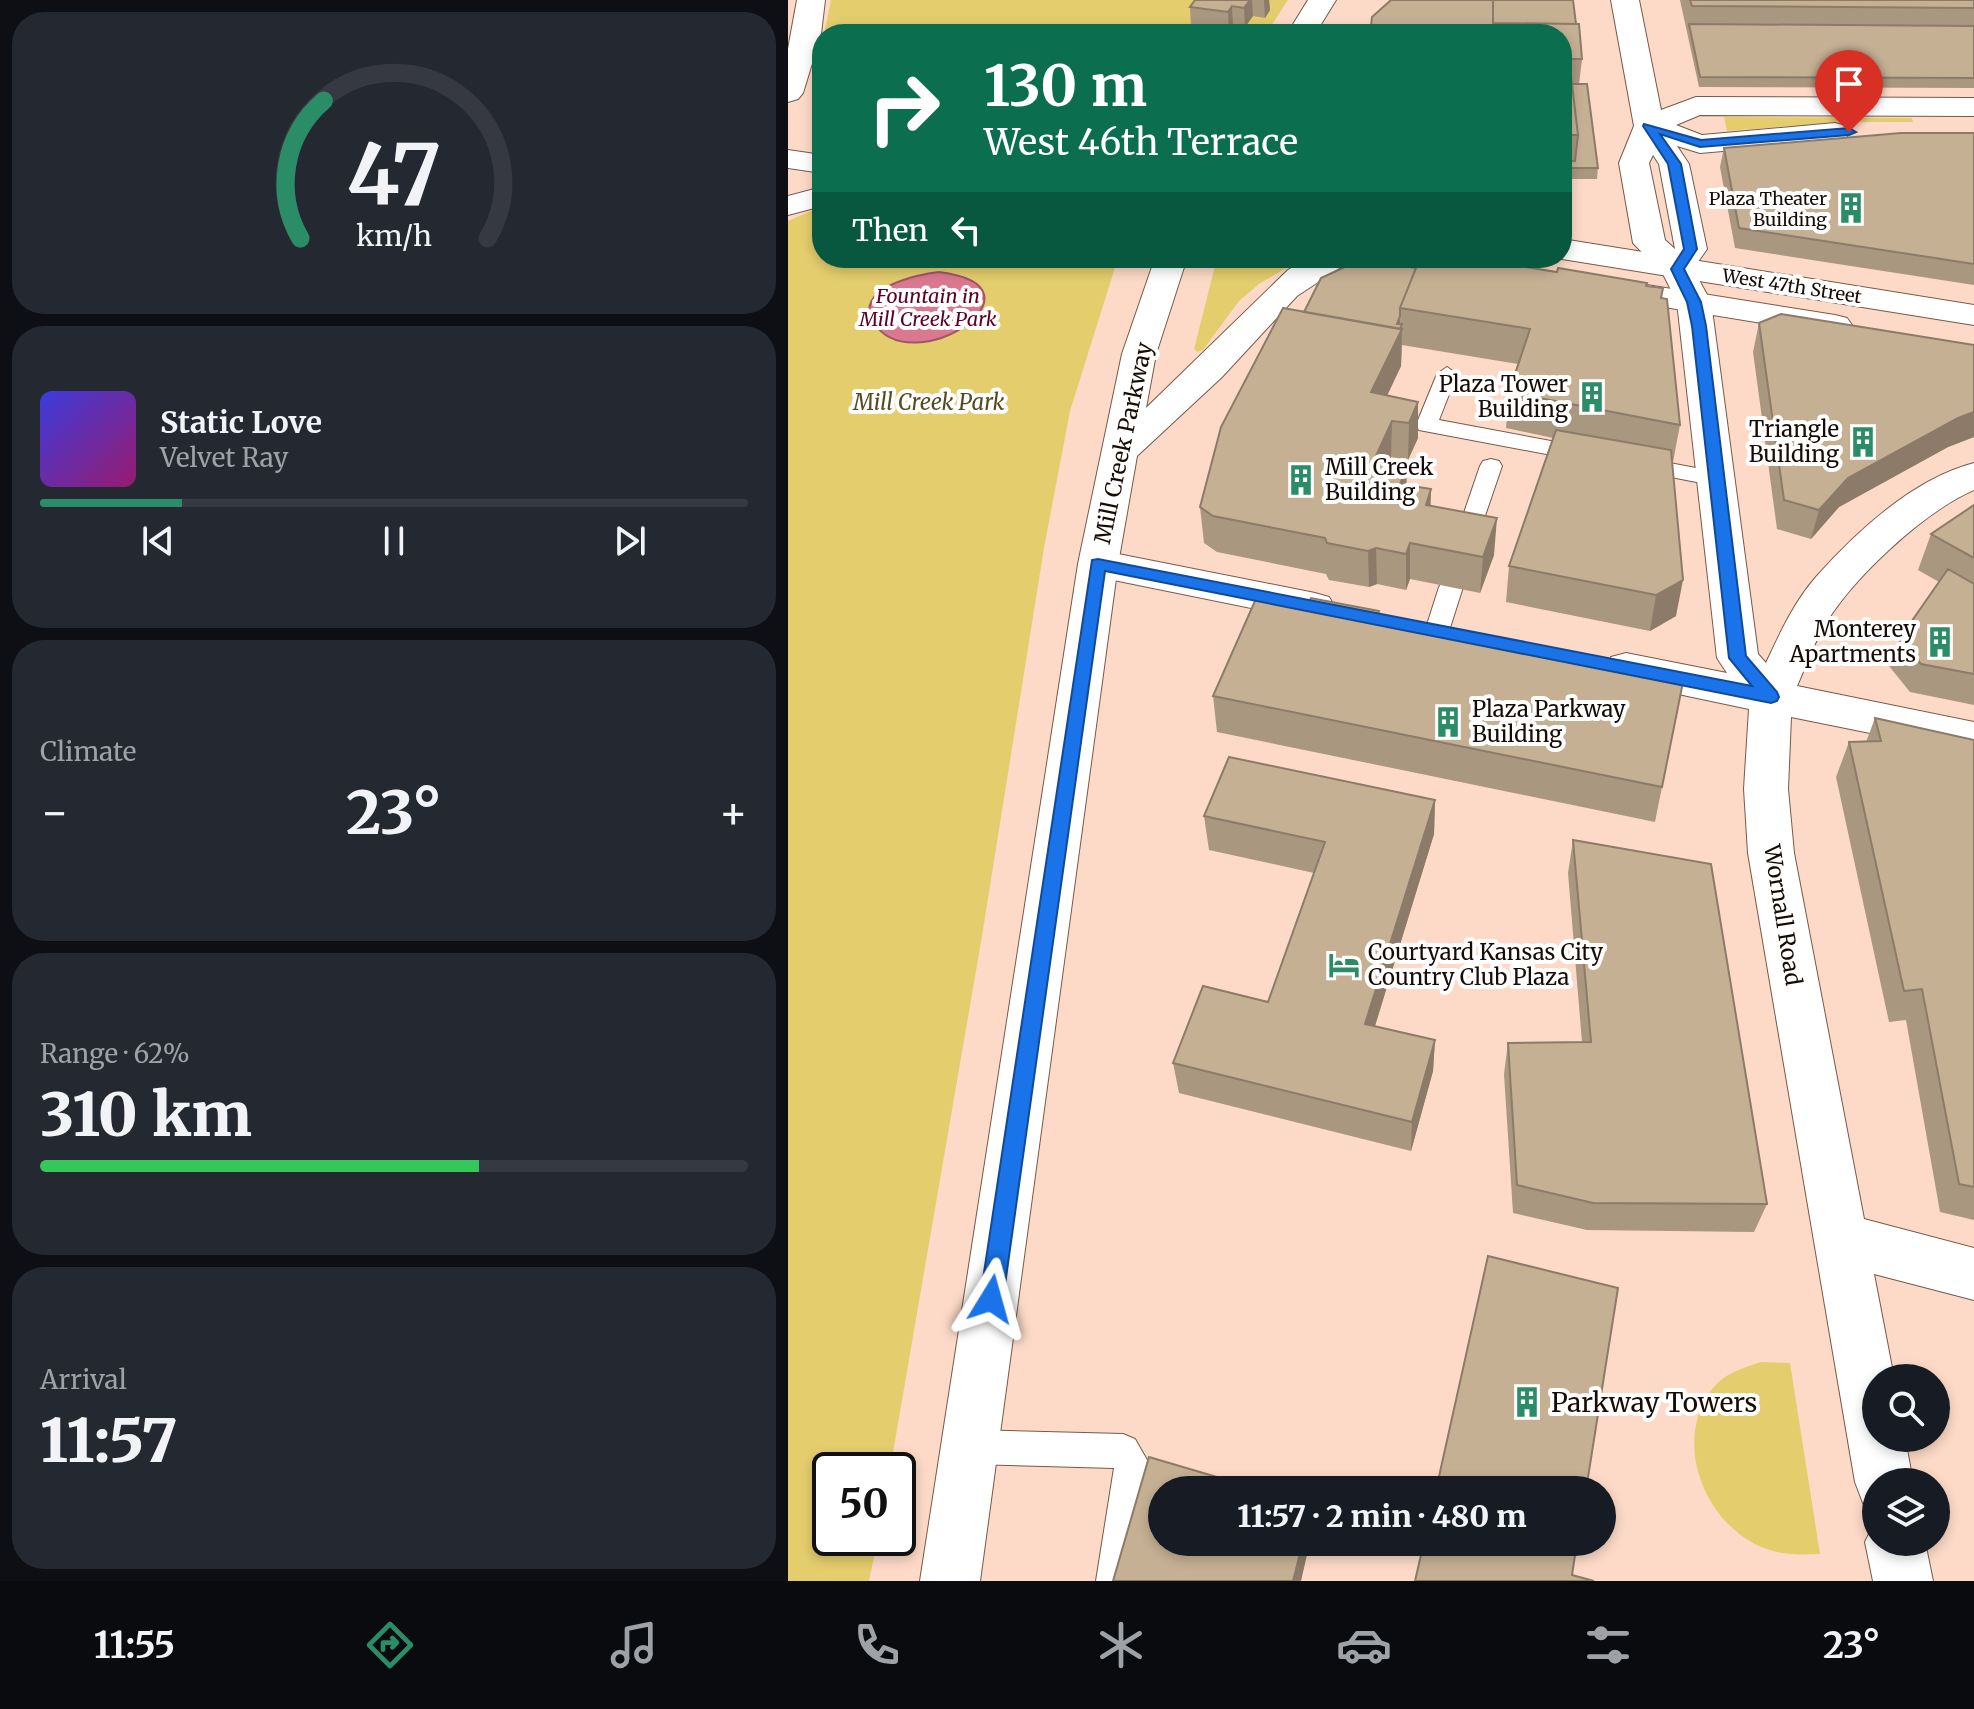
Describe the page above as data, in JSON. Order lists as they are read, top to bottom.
{
  "streets": {
    "street": ["West 47th Street", "Mill Creek Parkway", "Wornall Road"]
  },
  "water": ["Fountain in Mill Creek Park"],
  "parks": ["Mill Creek Park"],
  "places": {
    "building": [
      "Plaza Theater Building",
      "Plaza Tower Building",
      "Triangle Building",
      "Mill Creek Building",
      "Monterey Apartments",
      "Plaza Parkway Building",
      "Parkway Towers"
    ],
    "hotel": ["Courtyard Kansas City Country Club Plaza"]
  },
  "page": {
    "turn": ["130 m", "West 46th Terrace"],
    "then": "Then",
    "song": ["Static Love", "Velvet Ray"],
    "tile": [
      "Climate",
      ["Range · 62%", "310 km"],
      ["Arrival", "11:57"]
    ],
    "heat": ["−", "23°", "+"],
    "limit": "50",
    "trip": "11:57 · 2 min · 480 m",
    "tabs": ["11:55", "23°"],
    "gauge": ["47", "km/h"]
  }
}
